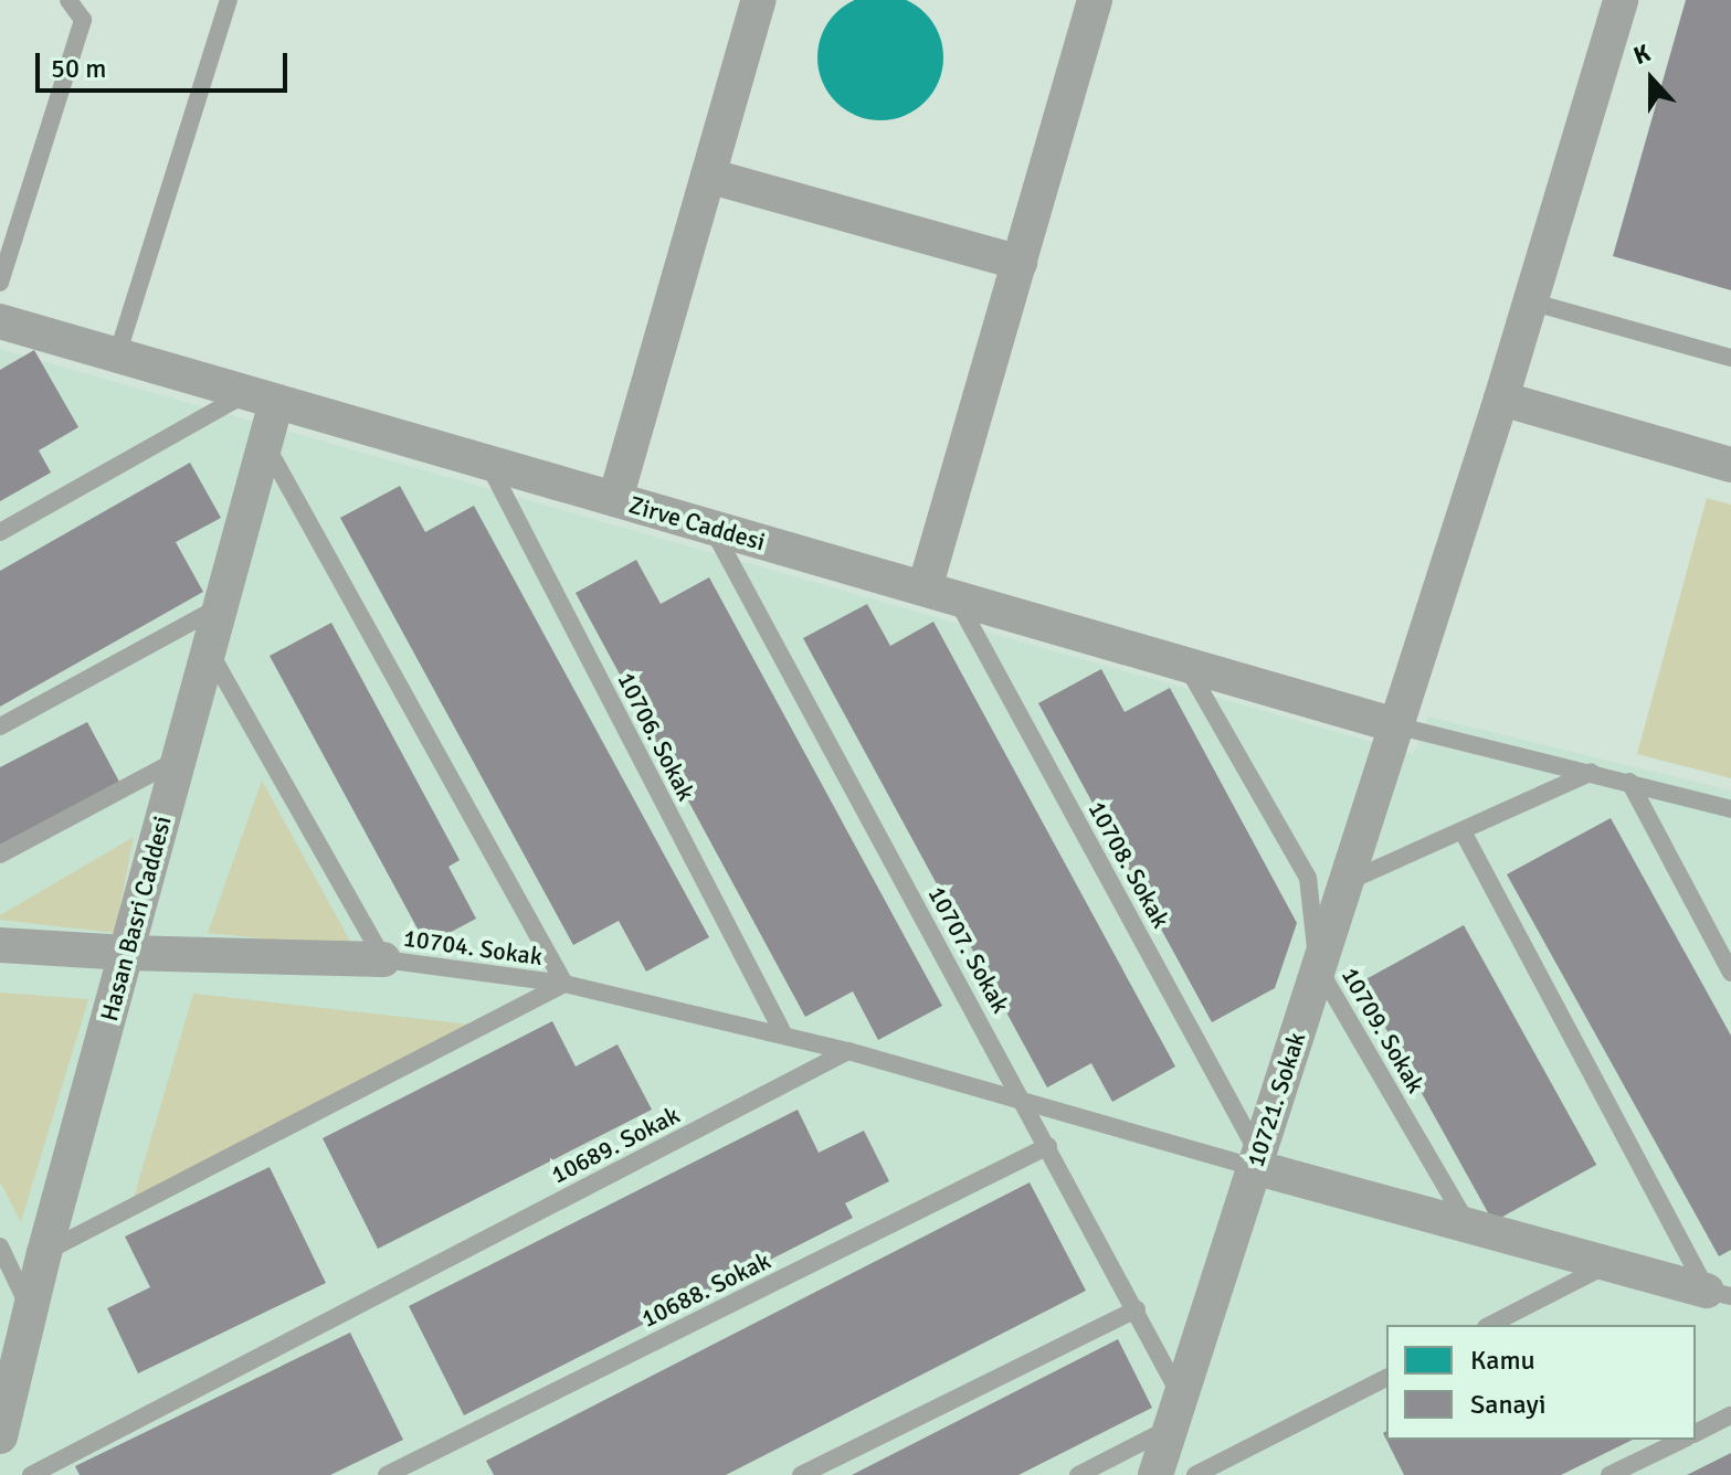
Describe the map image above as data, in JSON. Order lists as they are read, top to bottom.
{
  "streets": {
    "street": ["Zirve Caddesi", "Hasan Basri Caddesi", "10721. Sokak"],
    "lane": [
      "10706. Sokak",
      "10708. Sokak",
      "10704. Sokak",
      "10707. Sokak",
      "10709. Sokak",
      "10689. Sokak",
      "10688. Sokak"
    ]
  },
  "crossings": [
    ["Zirve Caddesi", "10706. Sokak"],
    ["Zirve Caddesi", "10708. Sokak"],
    ["Zirve Caddesi", "Hasan Basri Caddesi"],
    ["Zirve Caddesi", "10707. Sokak"],
    ["Zirve Caddesi", "10709. Sokak"],
    ["Zirve Caddesi", "10721. Sokak"],
    ["10706. Sokak", "10704. Sokak"],
    ["10708. Sokak", "10721. Sokak"],
    ["Hasan Basri Caddesi", "10704. Sokak"],
    ["10704. Sokak", "10689. Sokak"],
    ["10707. Sokak", "10721. Sokak"],
    ["10707. Sokak", "10688. Sokak"],
    ["10709. Sokak", "10721. Sokak"]
  ],
  "legend": ["Kamu", "Sanayi"],
  "scale_bar": "50 m",
  "north": "top"
}
